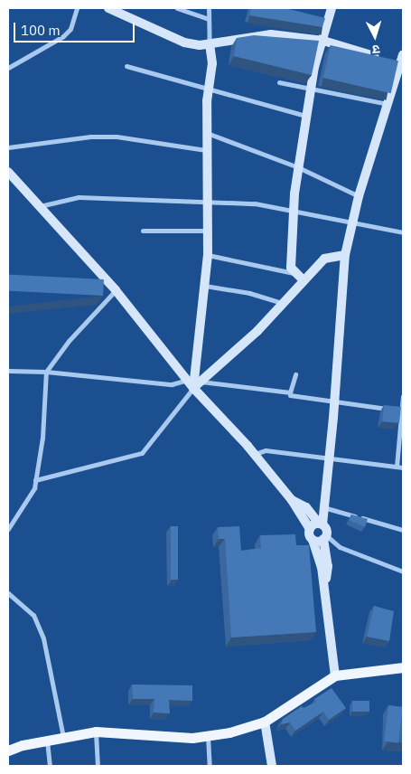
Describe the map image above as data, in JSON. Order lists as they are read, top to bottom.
{
  "scale_bar": "100 m",
  "north": "bottom"
}
